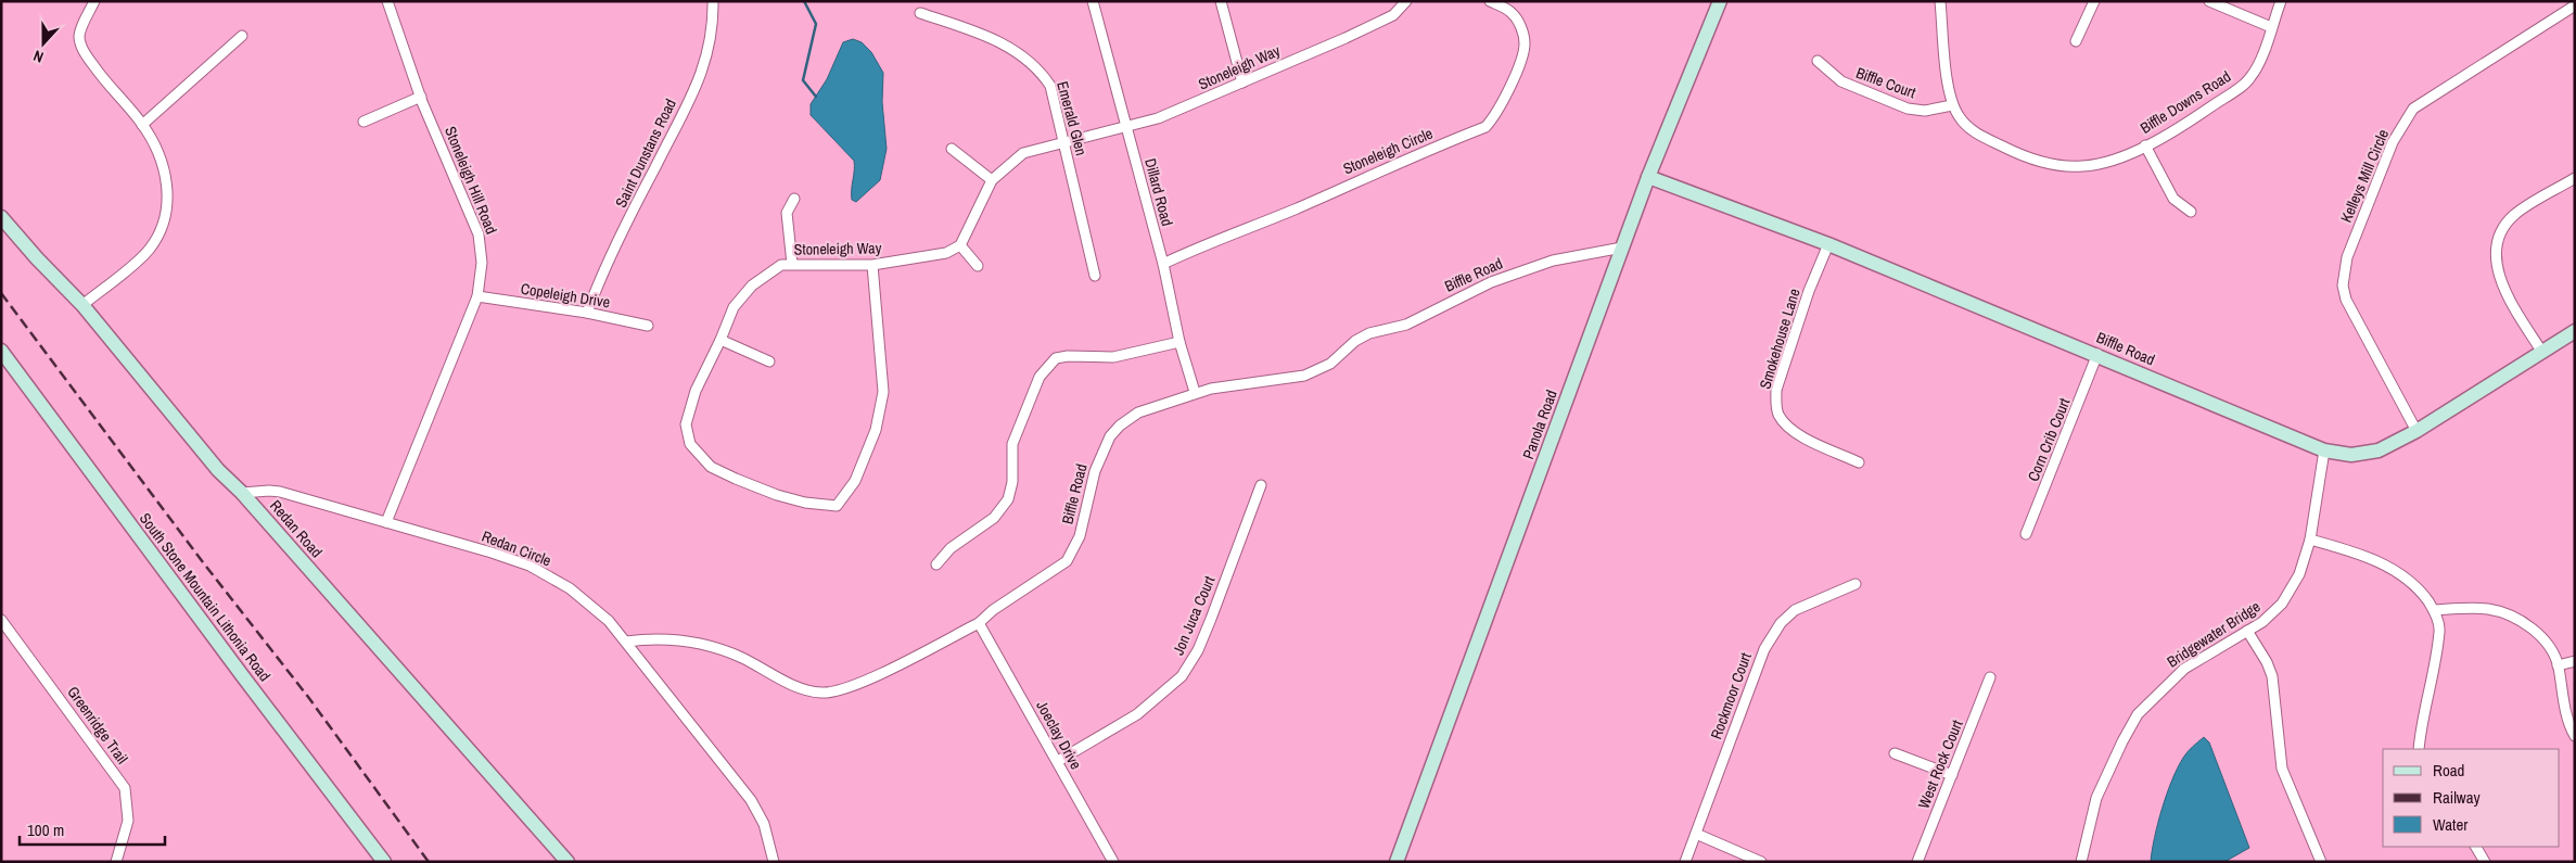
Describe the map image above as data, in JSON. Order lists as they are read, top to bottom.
{
  "streets": {
    "main road": [
      "Biffle Road",
      "Panola Road",
      "Redan Road",
      "South Stone Mountain Lithonia Road"
    ],
    "street": [
      "Stoneleigh Way",
      "Biffle Court",
      "Biffle Downs Road",
      "Emerald Glen",
      "Stoneleigh Circle",
      "Saint Dunstans Road",
      "Kelleys Mill Circle",
      "Stoneleigh Hill Road",
      "Dillard Road",
      "Copeleigh Drive",
      "Smokehouse Lane",
      "Corn Crib Court",
      "Redan Circle",
      "Jon Juca Court",
      "Bridgewater Bridge",
      "Rockmoor Court",
      "Greenridge Trail",
      "Joeclay Drive",
      "West Rock Court"
    ]
  },
  "crossings": [
    ["Stoneleigh Way", "Emerald Glen"],
    ["Stoneleigh Way", "Dillard Road"],
    ["Biffle Court", "Biffle Downs Road"],
    ["Stoneleigh Circle", "Dillard Road"],
    ["Saint Dunstans Road", "Copeleigh Drive"],
    ["Kelleys Mill Circle", "Biffle Road"],
    ["Stoneleigh Hill Road", "Copeleigh Drive"],
    ["Stoneleigh Hill Road", "Redan Circle"],
    ["Dillard Road", "Biffle Road"],
    ["Biffle Road", "Smokehouse Lane"],
    ["Biffle Road", "Panola Road"],
    ["Biffle Road", "Corn Crib Court"],
    ["Biffle Road", "Redan Circle"],
    ["Biffle Road", "Bridgewater Bridge"],
    ["Biffle Road", "Joeclay Drive"],
    ["Redan Road", "Redan Circle"],
    ["Jon Juca Court", "Joeclay Drive"]
  ],
  "legend": ["Road", "Railway", "Water"],
  "scale_bar": "100 m",
  "north": "bottom"
}
